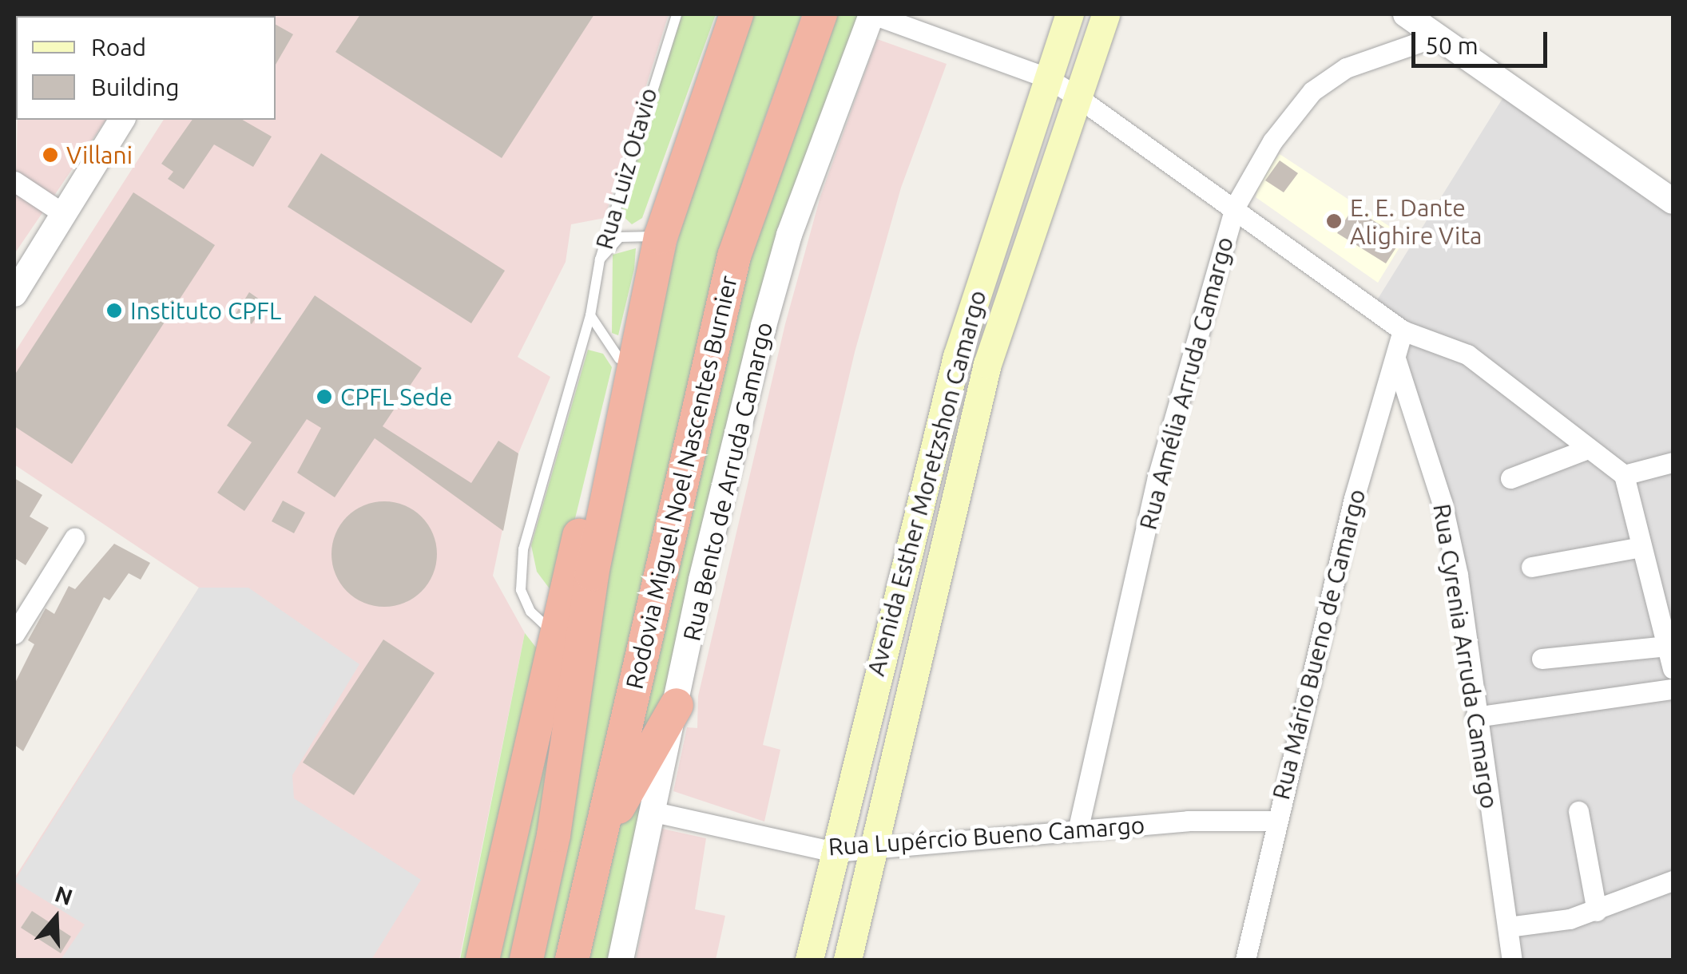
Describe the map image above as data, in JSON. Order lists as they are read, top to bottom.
{
  "streets": {
    "highway": ["Rodovia Miguel Noel Nascentes Burnier"],
    "main road": ["Avenida Esther Moretzshon Camargo"],
    "street": [
      "Rua Amélia Arruda Camargo",
      "Rua Bento de Arruda Camargo",
      "Rua Mário Bueno de Camargo",
      "Rua Cyrenia Arruda Camargo",
      "Rua Lupércio Bueno Camargo"
    ],
    "lane": ["Rua Luiz Otavio"]
  },
  "crossings": [
    ["Rua Amélia Arruda Camargo", "Rua Lupércio Bueno Camargo"],
    ["Rua Bento de Arruda Camargo", "Rua Lupércio Bueno Camargo"],
    ["Avenida Esther Moretzshon Camargo", "Rua Lupércio Bueno Camargo"],
    ["Rua Mário Bueno de Camargo", "Rua Cyrenia Arruda Camargo"],
    ["Rua Mário Bueno de Camargo", "Rua Lupércio Bueno Camargo"]
  ],
  "places": [
    "Villani",
    "E. E. Dante Alighire Vita",
    "Instituto CPFL",
    "CPFL Sede"
  ],
  "legend": ["Road", "Building"],
  "scale_bar": "50 m",
  "north": "top"
}
